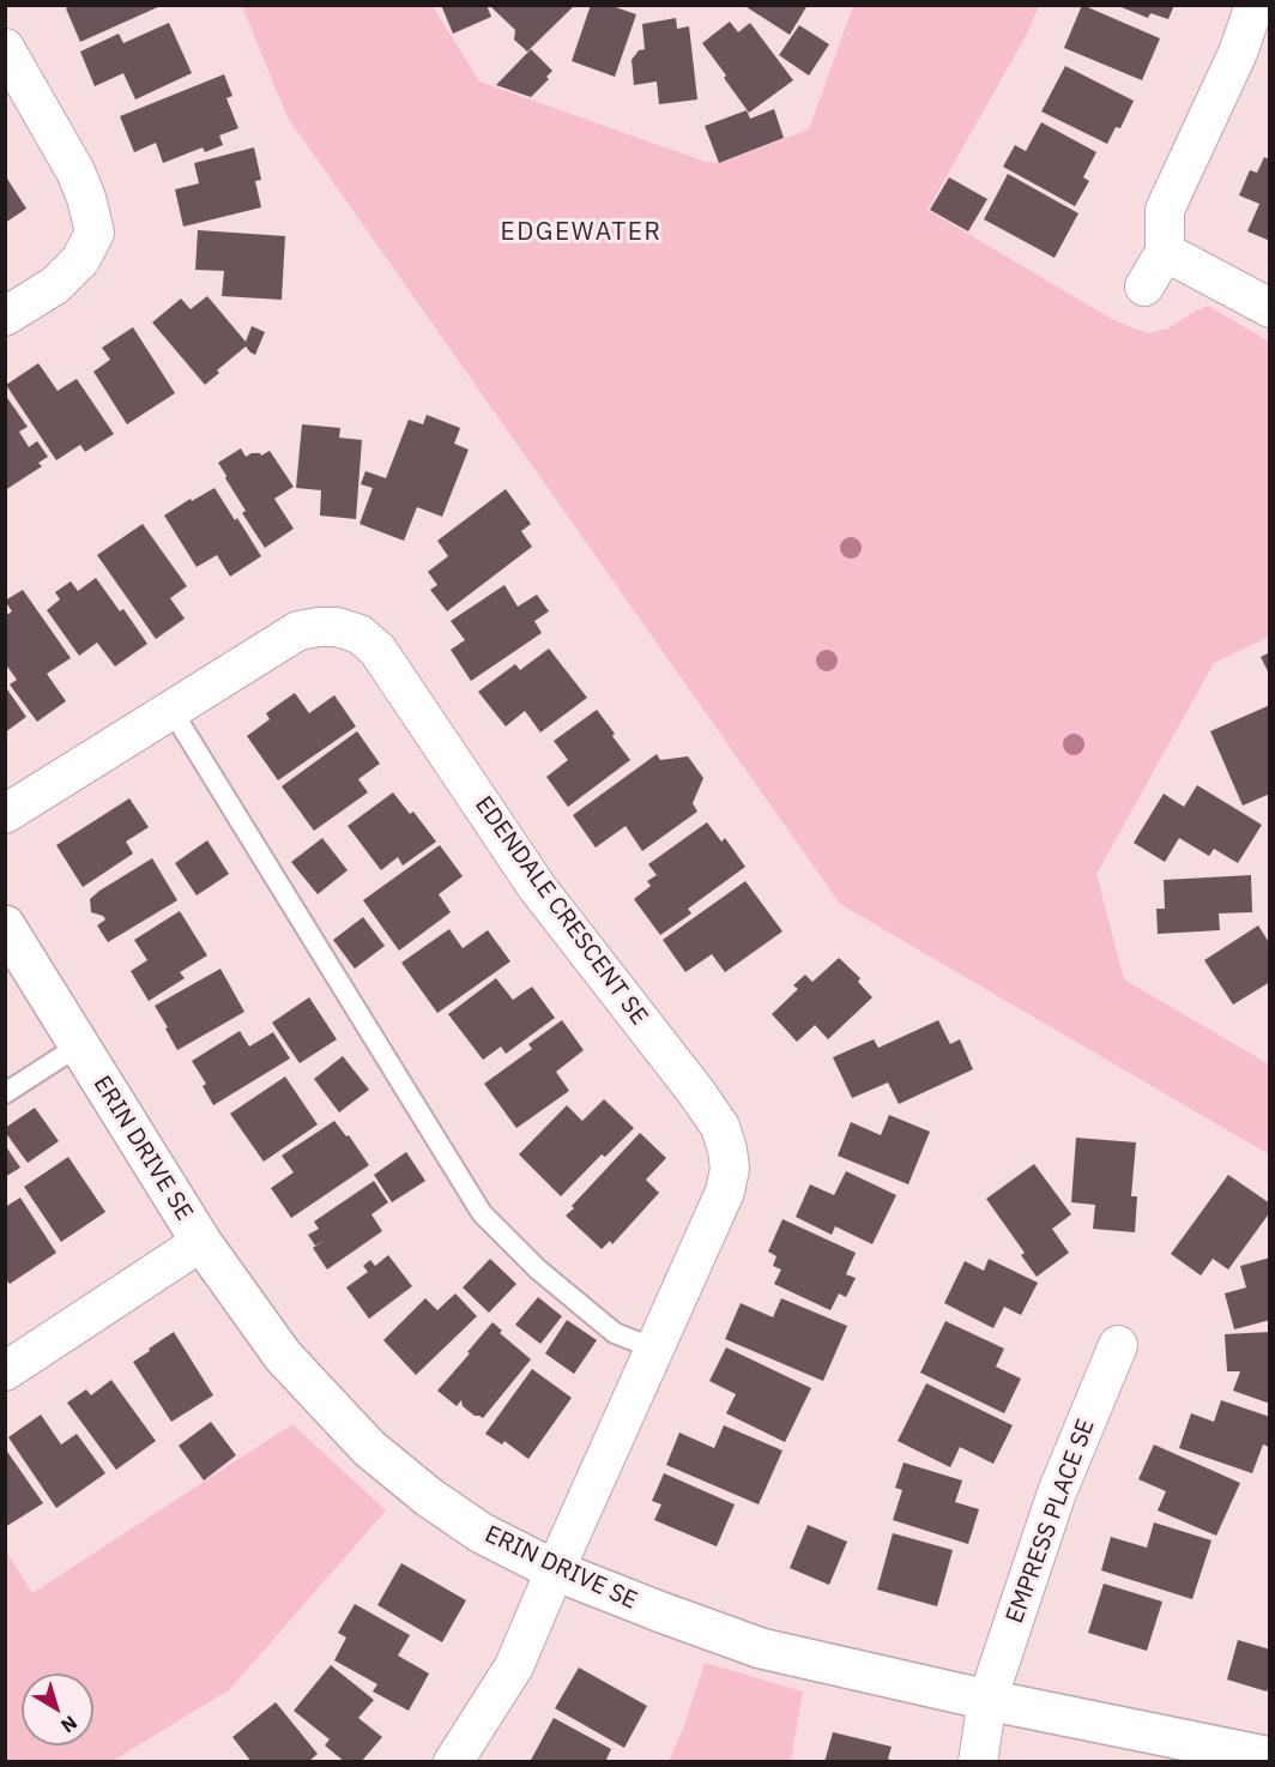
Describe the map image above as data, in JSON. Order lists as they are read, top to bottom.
{
  "streets": {
    "street": ["EDENDALE CRESCENT SE", "ERIN DRIVE SE", "EMPRESS PLACE SE"]
  },
  "crossings": [
    ["EDENDALE CRESCENT SE", "ERIN DRIVE SE"],
    ["ERIN DRIVE SE", "EMPRESS PLACE SE"]
  ],
  "districts": ["EDGEWATER"],
  "north": "bottom right"
}
